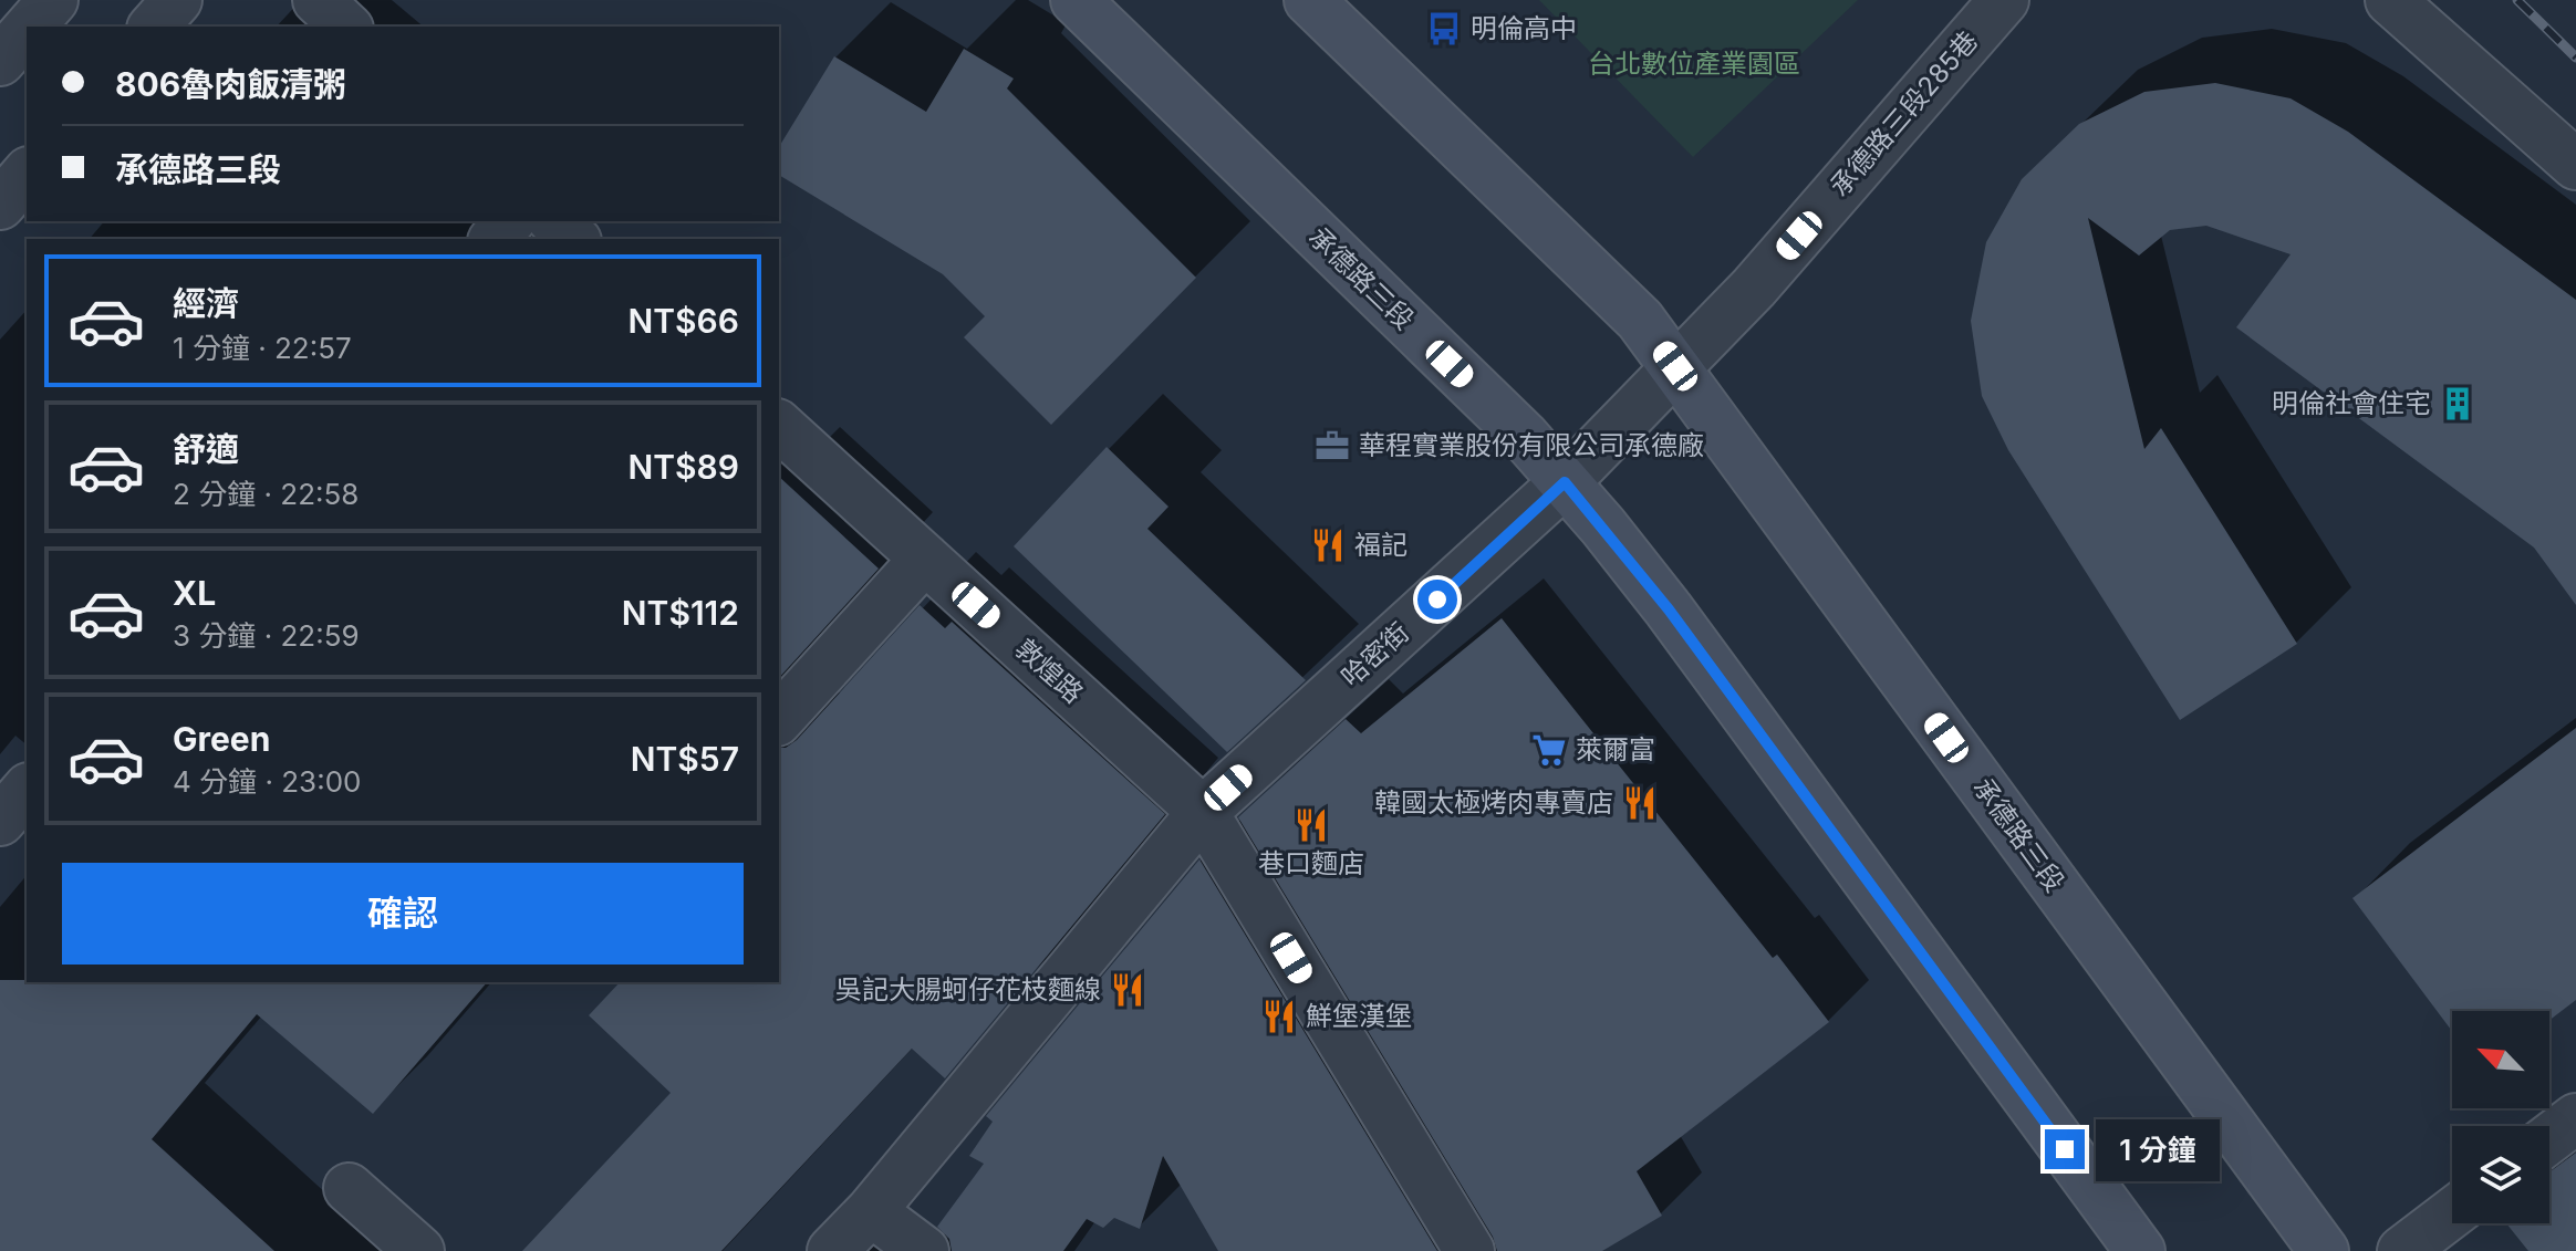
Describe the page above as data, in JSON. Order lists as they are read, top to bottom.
{
  "streets": {
    "main road": ["承德路三段"],
    "street": ["承德路三段285巷", "哈密街", "敦煌路"]
  },
  "crossings": [
    ["承德路三段285巷", "承德路三段"],
    ["承德路三段285巷", "哈密街"],
    ["承德路三段", "哈密街"],
    ["哈密街", "敦煌路"]
  ],
  "parks": ["台北數位產業園區"],
  "places": {
    "bus stop": ["明倫高中"],
    "building": ["明倫社會住宅"],
    "office": ["華程實業股份有限公司承德廠"],
    "restaurant": [
      "福記",
      "韓國太極烤肉專賣店",
      "巷口麵店",
      "吳記大腸蚵仔花枝麵線",
      "鮮堡漢堡"
    ],
    "supermarket": ["萊爾富"]
  },
  "north": "top left",
  "page": {
    "banner": ["806魯肉飯清粥", "承德路三段"],
    "list": [
      {
        "name": "經濟",
        "note": "1 分鐘 · 22:57",
        "value": "NT$66"
      },
      {
        "name": "舒適",
        "note": "2 分鐘 · 22:58",
        "value": "NT$89"
      },
      {
        "name": "XL",
        "note": "3 分鐘 · 22:59",
        "value": "NT$112"
      },
      {
        "name": "Green",
        "note": "4 分鐘 · 23:00",
        "value": "NT$57"
      }
    ],
    "buttons": "確認",
    "bubble": "1 分鐘"
  }
}
